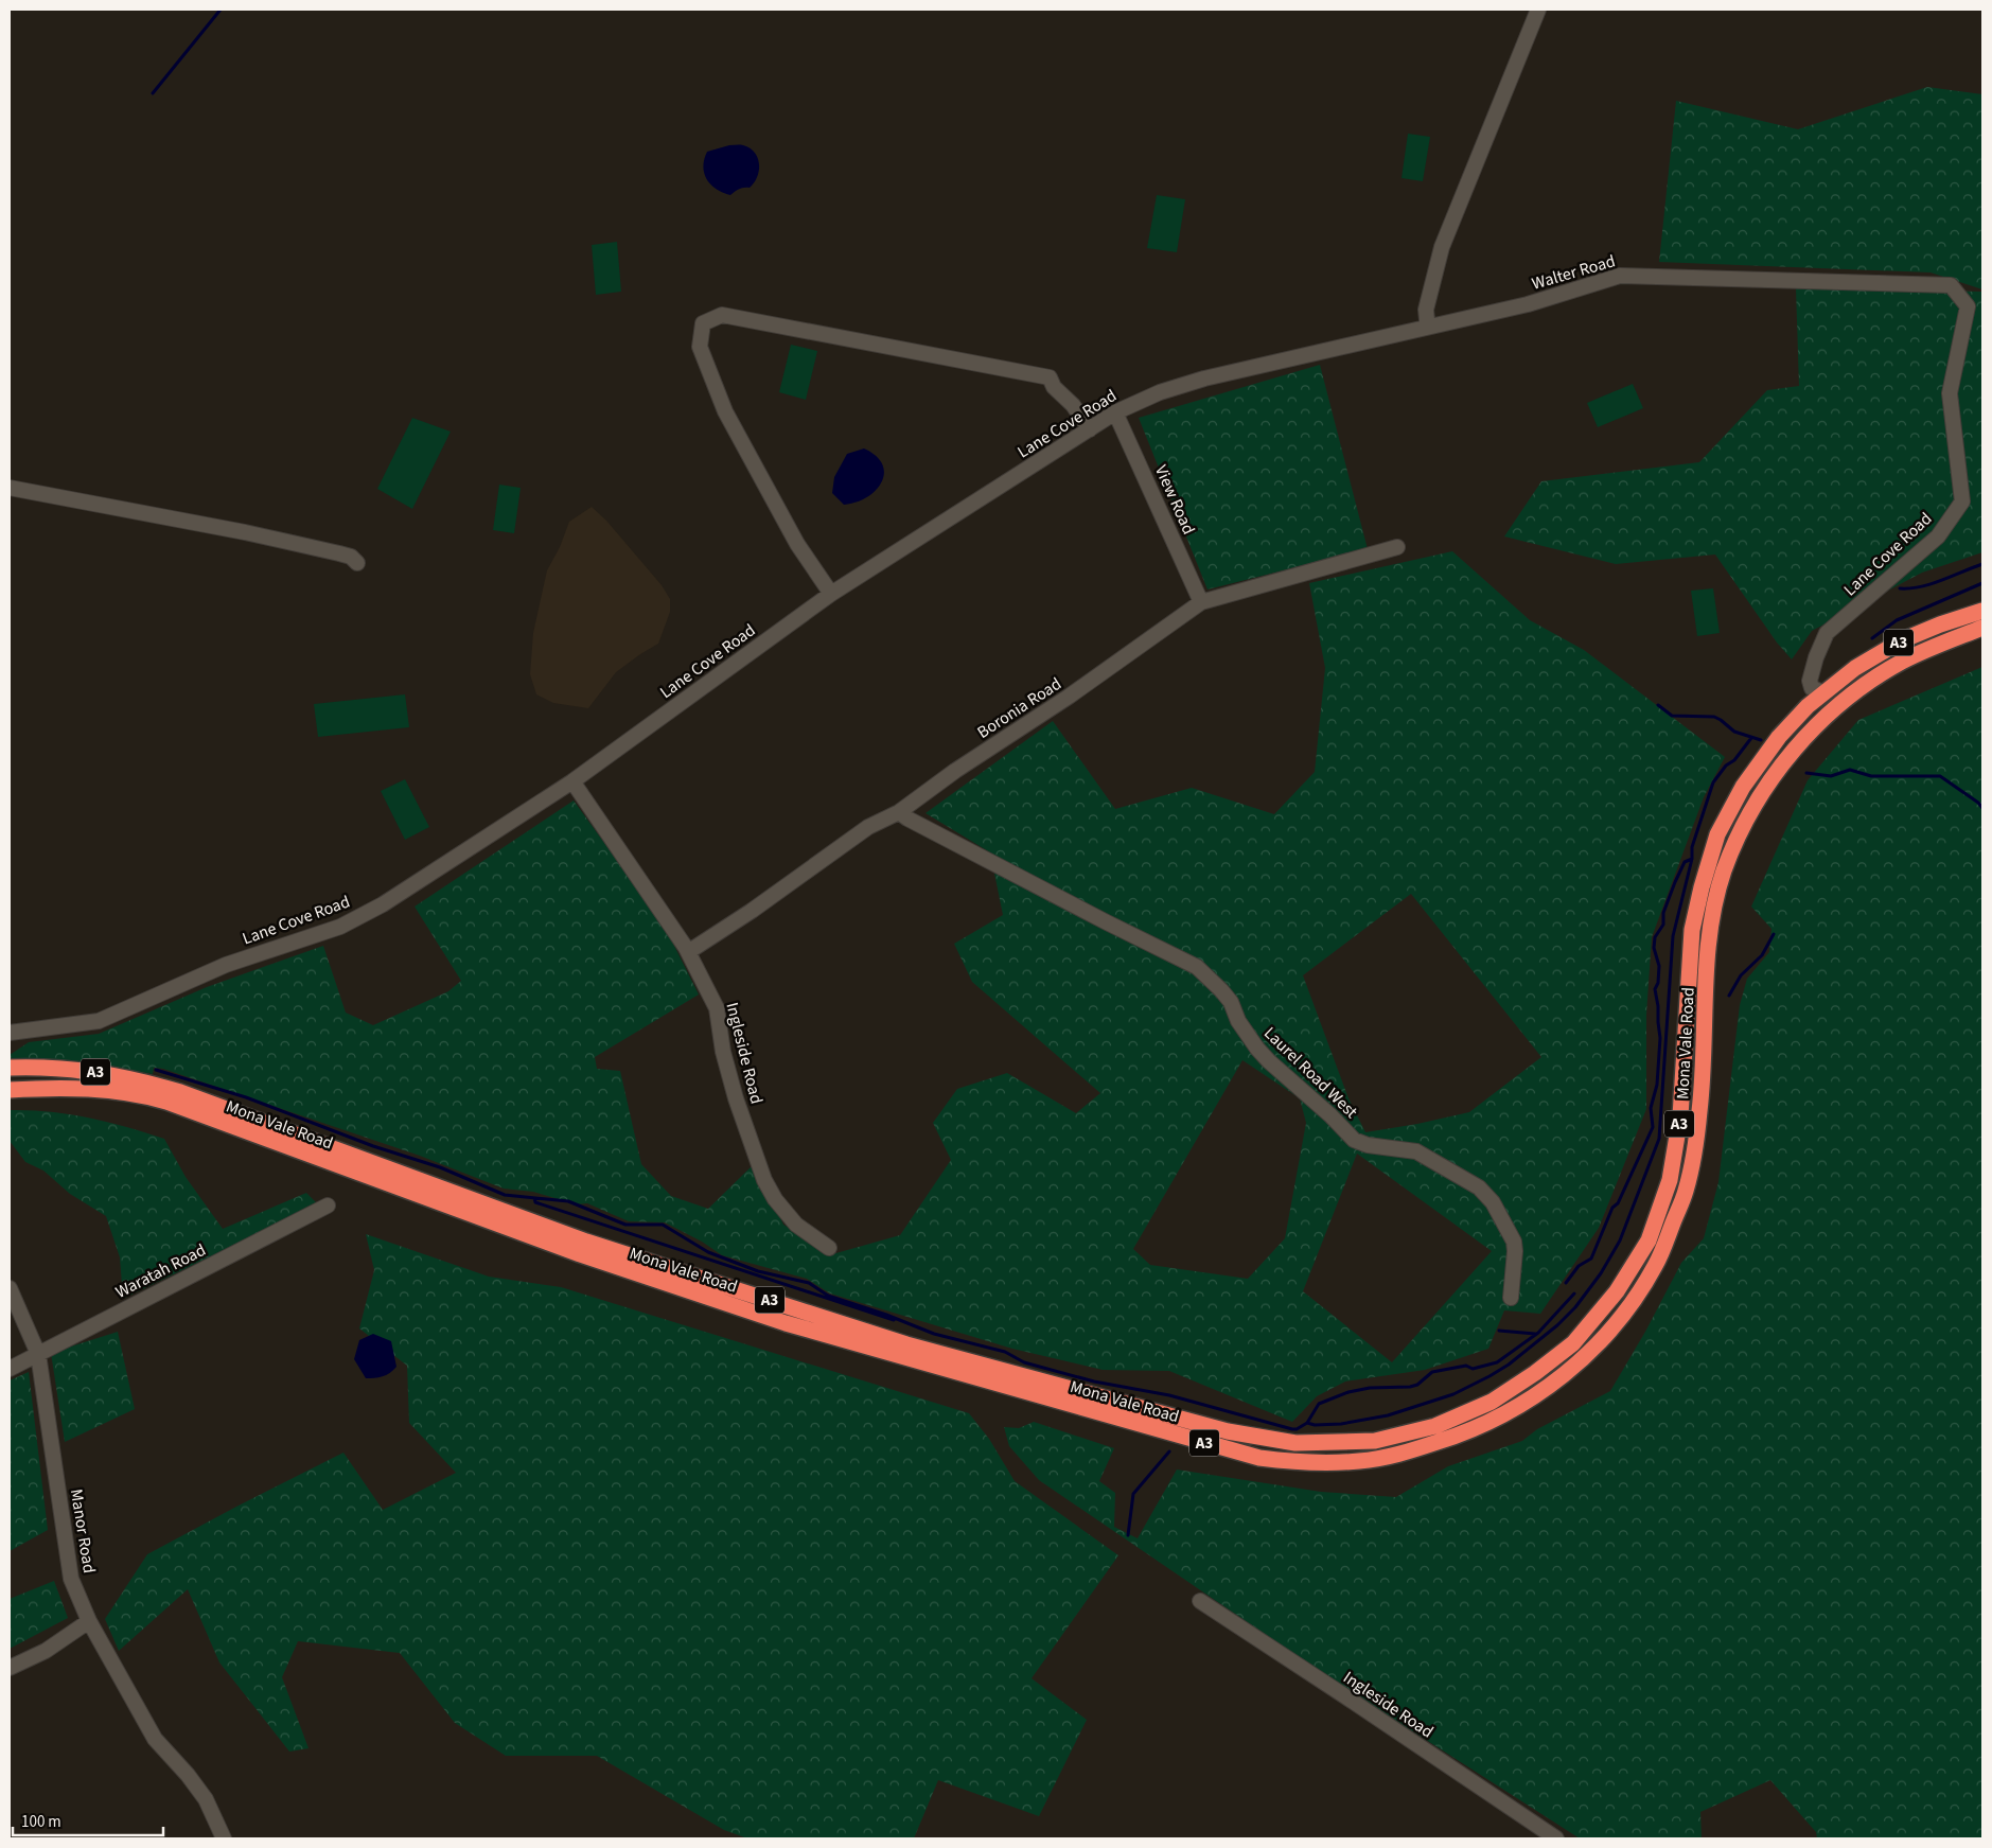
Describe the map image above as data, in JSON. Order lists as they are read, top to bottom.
{
  "streets": {
    "highway": ["A3", "Mona Vale Road"],
    "street": [
      "Walter Road",
      "Lane Cove Road",
      "View Road",
      "Boronia Road",
      "Ingleside Road",
      "Laurel Road West",
      "Waratah Road",
      "Manor Road"
    ]
  },
  "crossings": [
    ["Walter Road", "Lane Cove Road"],
    ["Lane Cove Road", "View Road"],
    ["Lane Cove Road", "Mona Vale Road"],
    ["Lane Cove Road", "Ingleside Road"],
    ["View Road", "Boronia Road"],
    ["Boronia Road", "Ingleside Road"],
    ["Boronia Road", "Laurel Road West"],
    ["Waratah Road", "Manor Road"]
  ],
  "scale_bar": "100 m"
}
